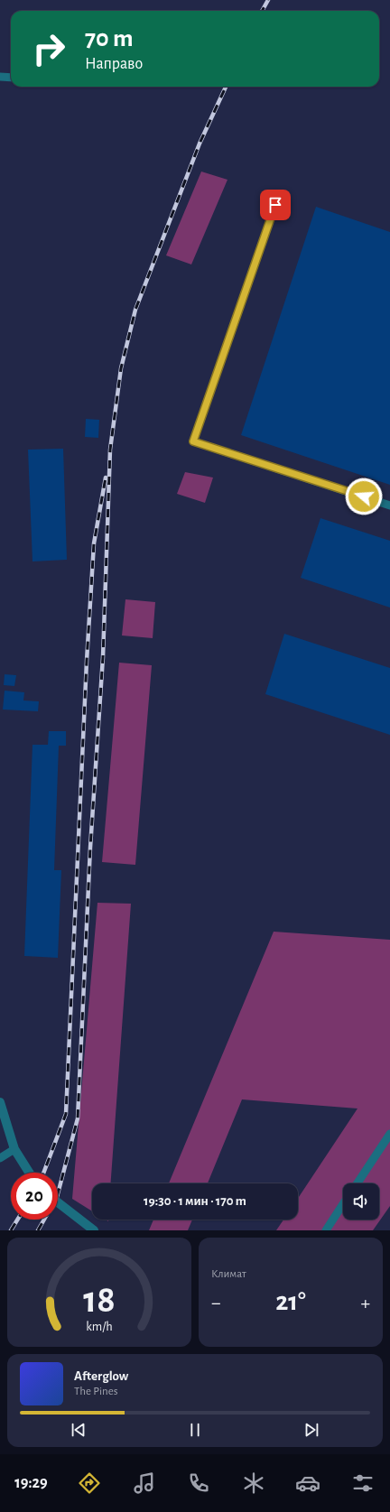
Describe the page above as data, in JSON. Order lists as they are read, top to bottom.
{
  "page": {
    "turn": ["70 m", "Направо"],
    "limit": "20",
    "trip": "19:30 · 1 мин · 170 m",
    "tile": "Климат",
    "heat": ["−", "21°", "+"],
    "song": ["Afterglow", "The Pines"],
    "tabs": "19:29",
    "gauge": ["18", "km/h"]
  }
}
